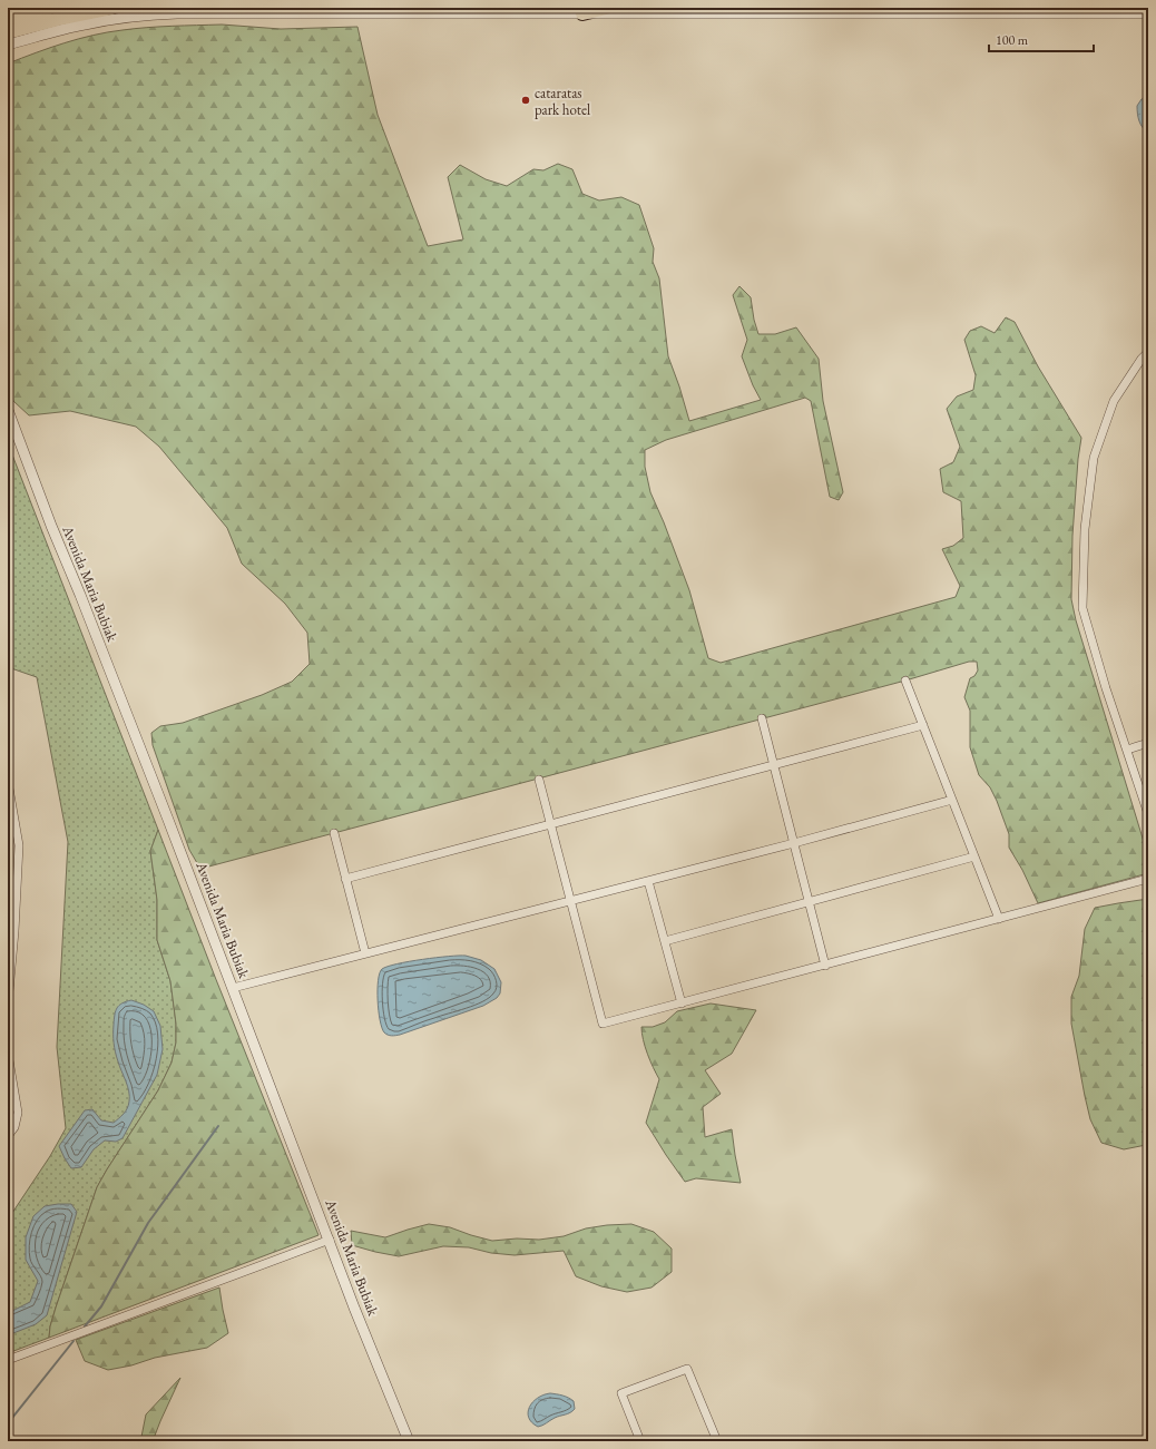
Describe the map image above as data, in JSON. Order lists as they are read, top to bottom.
{
  "streets": {
    "street": ["Avenida Maria Bubiak"]
  },
  "places": ["cataratas park hotel"],
  "scale_bar": "100 m"
}
